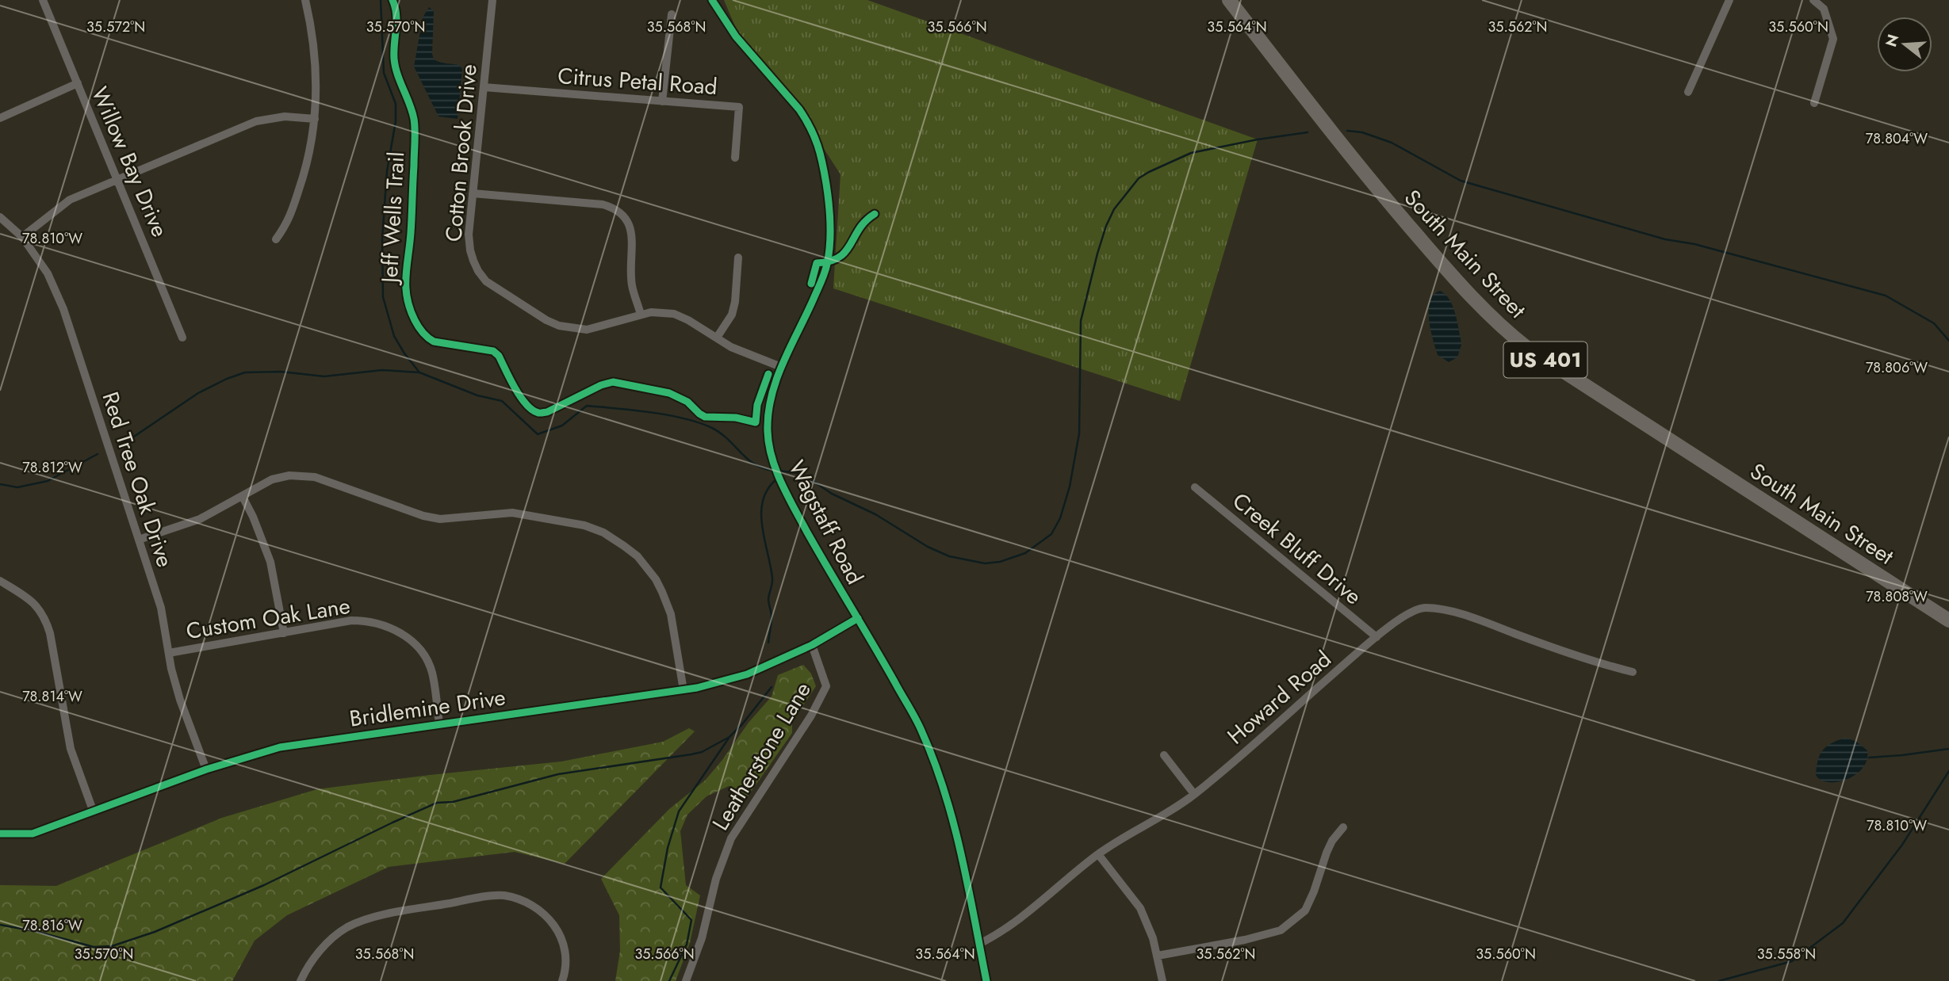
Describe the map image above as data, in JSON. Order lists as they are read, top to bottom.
{
  "streets": {
    "highway": ["South Main Street", "US 401"],
    "street": [
      "Citrus Petal Road",
      "Cotton Brook Drive",
      "Willow Bay Drive",
      "Red Tree Oak Drive",
      "Wagstaff Road",
      "Creek Bluff Drive",
      "Custom Oak Lane",
      "Howard Road",
      "Bridlemine Drive",
      "Leatherstone Lane"
    ],
    "cycle path": ["Jeff Wells Trail"]
  },
  "crossings": [
    ["Citrus Petal Road", "Cotton Brook Drive"],
    ["Cotton Brook Drive", "Wagstaff Road"],
    ["Red Tree Oak Drive", "Custom Oak Lane"],
    ["Red Tree Oak Drive", "Bridlemine Drive"],
    ["Wagstaff Road", "Howard Road"],
    ["Wagstaff Road", "Bridlemine Drive"],
    ["Creek Bluff Drive", "Howard Road"],
    ["Custom Oak Lane", "Bridlemine Drive"],
    ["Bridlemine Drive", "Leatherstone Lane"]
  ],
  "north": "left",
  "coordinates": [
    "35.572°N",
    "35.570°N",
    "35.568°N",
    "35.566°N",
    "35.564°N",
    "35.562°N",
    "35.560°N",
    "78.804°W",
    "78.810°W",
    "78.806°W",
    "78.812°W",
    "78.808°W",
    "78.814°W",
    "78.816°W",
    "35.558°N"
  ]
}
